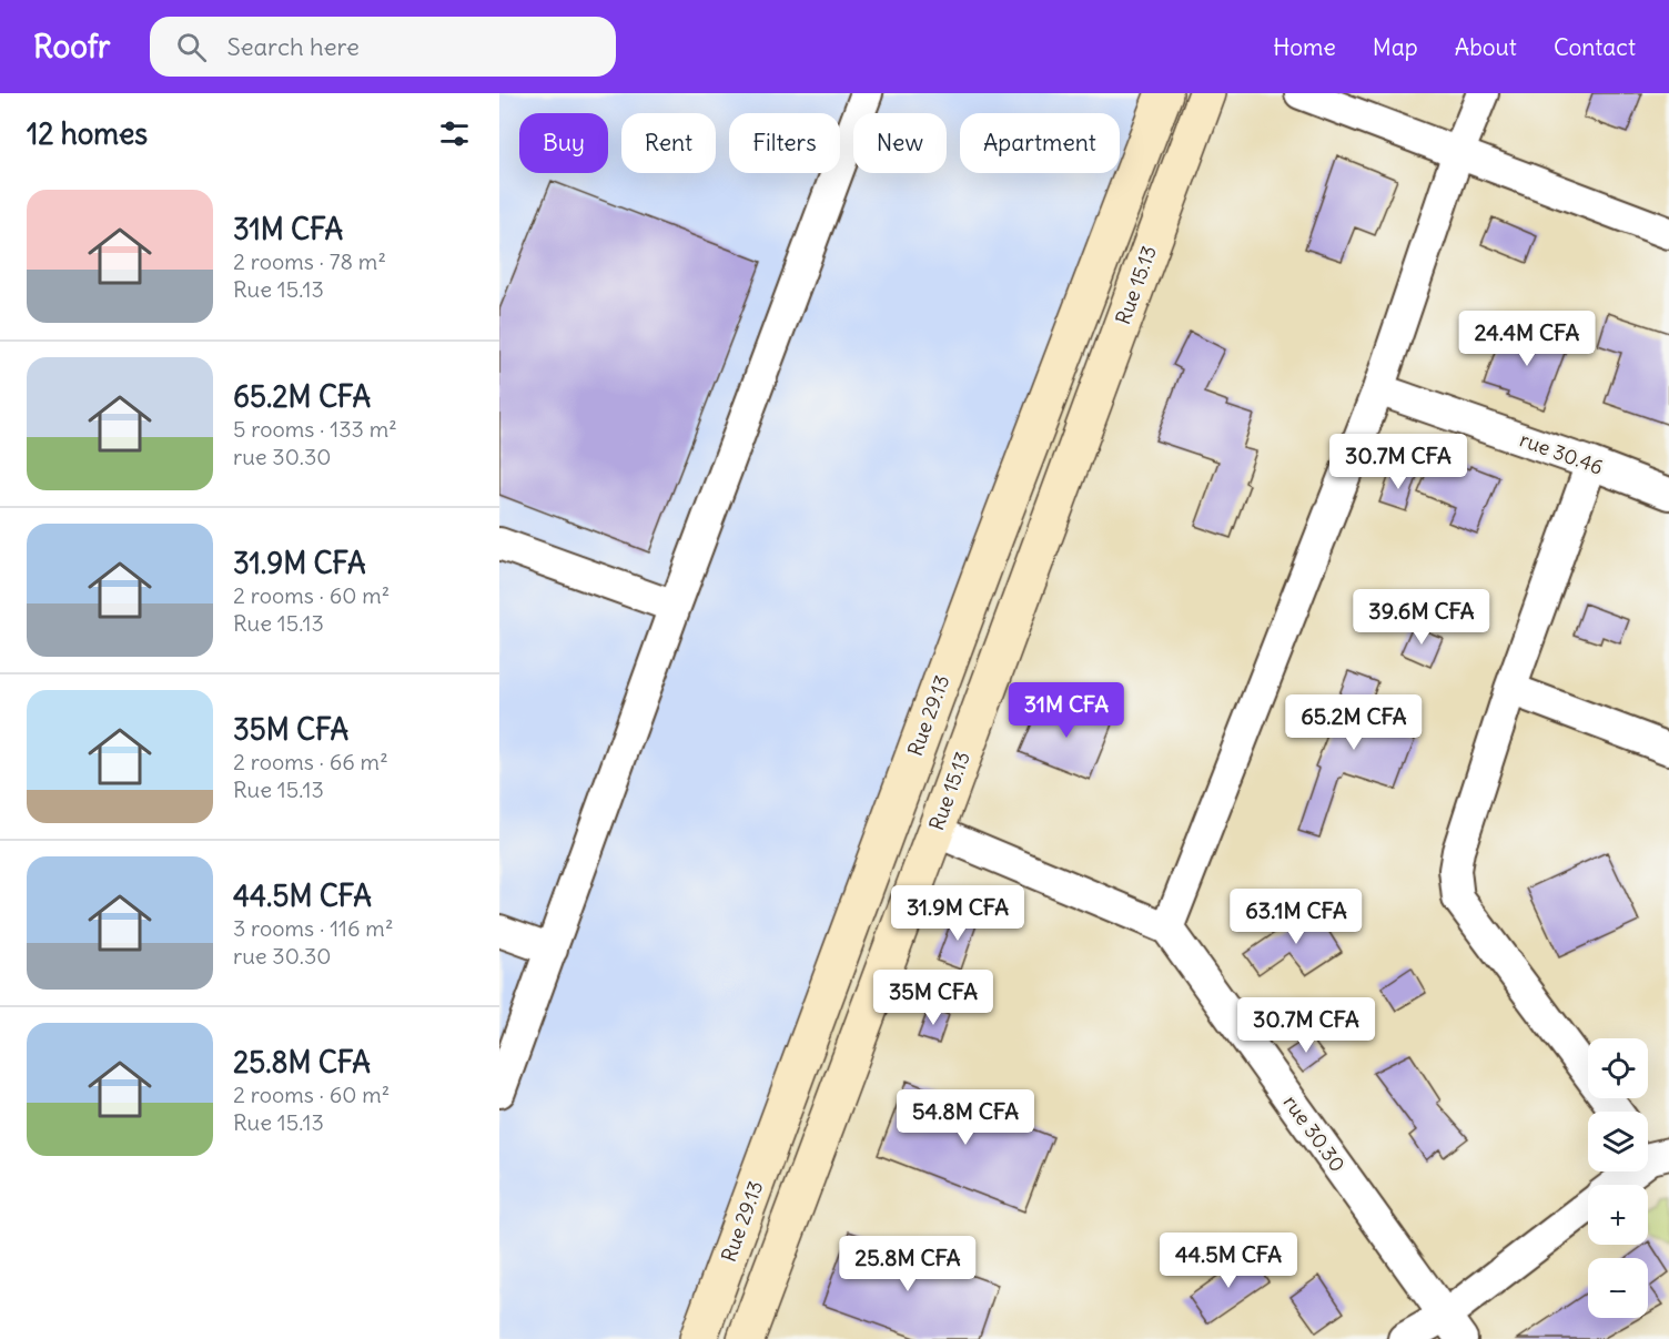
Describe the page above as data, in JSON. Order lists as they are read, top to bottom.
{
  "streets": {
    "main road": ["Rue 15.13", "Rue 29.13"],
    "street": ["rue 30.46", "rue 30.30"]
  },
  "page": {
    "header": "Roofr",
    "search": "Search here",
    "nav": [
      "Home",
      "Map",
      "About",
      "Contact"
    ],
    "heading": "12 homes",
    "chip": [
      "Buy",
      "Rent",
      "Filters",
      "New",
      "Apartment"
    ],
    "list": [
      {
        "name": "31M CFA",
        "note": "2 rooms · 78 m² · Rue 15.13"
      },
      {
        "name": "65.2M CFA",
        "note": "5 rooms · 133 m² · rue 30.30"
      },
      {
        "name": "31.9M CFA",
        "note": "2 rooms · 60 m² · Rue 15.13"
      },
      {
        "name": "35M CFA",
        "note": "2 rooms · 66 m² · Rue 15.13"
      },
      {
        "name": "44.5M CFA",
        "note": "3 rooms · 116 m² · rue 30.30"
      },
      {
        "name": "25.8M CFA",
        "note": "2 rooms · 60 m² · Rue 15.13"
      }
    ],
    "price": [
      "24.4M CFA",
      "30.7M CFA",
      "39.6M CFA",
      "31M CFA",
      "65.2M CFA",
      "31.9M CFA",
      "63.1M CFA",
      "35M CFA",
      "30.7M CFA",
      "54.8M CFA",
      "44.5M CFA",
      "25.8M CFA"
    ],
    "map_buttons": ["+", "−"]
  }
}
